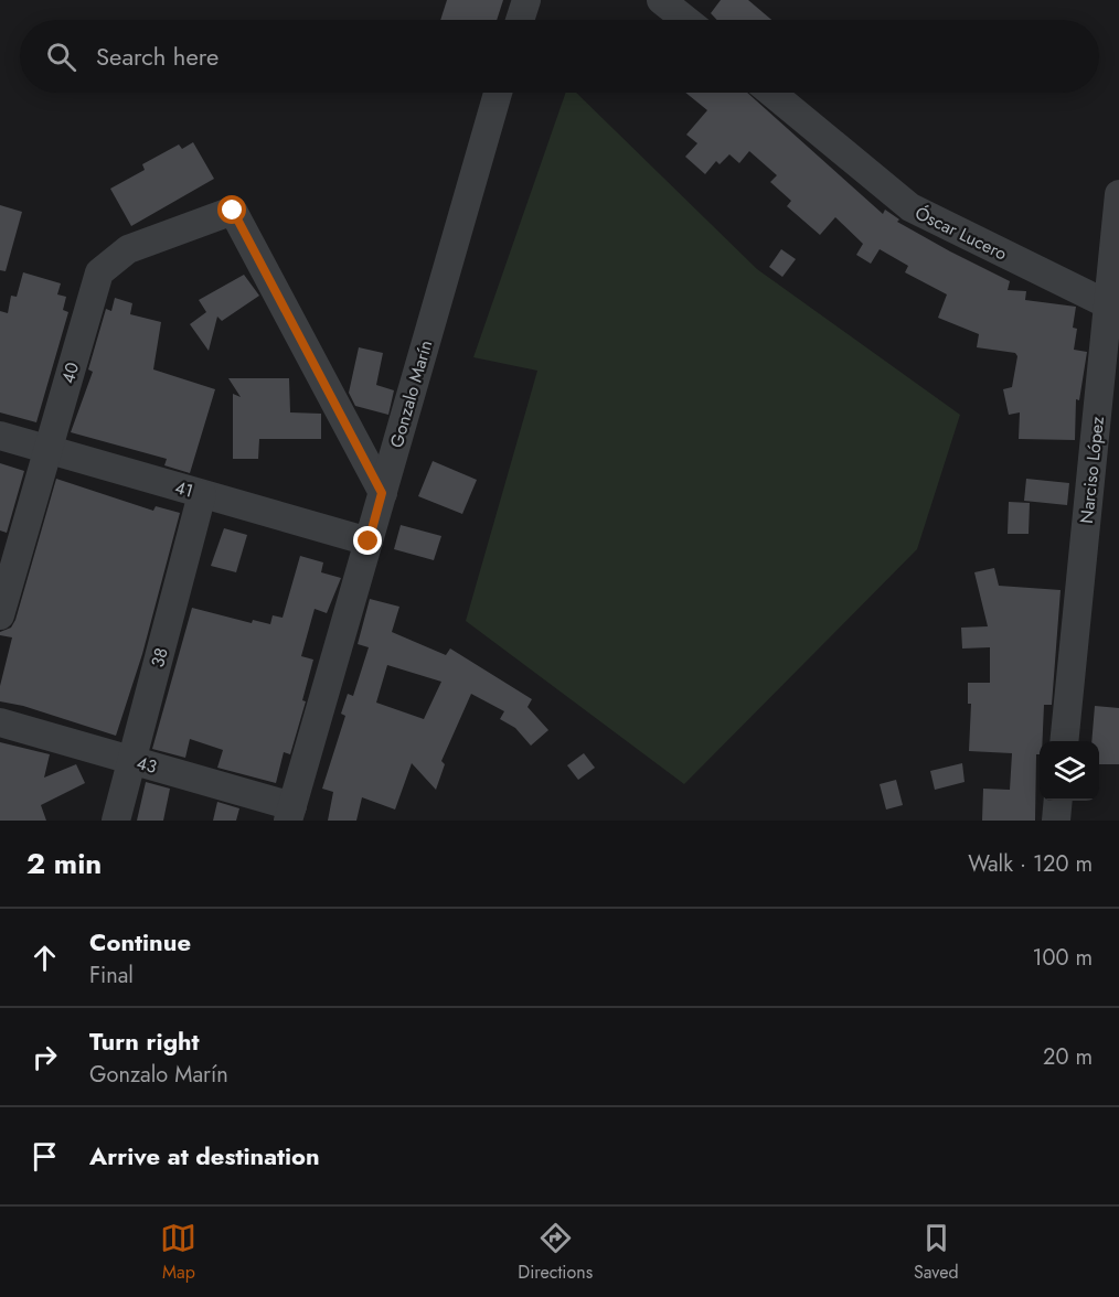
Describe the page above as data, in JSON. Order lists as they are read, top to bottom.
{
  "streets": {
    "street": [
      "Óscar Lucero",
      "40",
      "Gonzalo Marín",
      "Narciso López",
      "41",
      "38",
      "43"
    ]
  },
  "crossings": [
    ["Óscar Lucero", "Narciso López"],
    ["40", "Gonzalo Marín"],
    ["40", "41"],
    ["Gonzalo Marín", "41"],
    ["Gonzalo Marín", "43"],
    ["41", "38"],
    ["38", "43"]
  ],
  "page": {
    "search": "Search here",
    "heading": ["2 min", "Walk · 120 m"],
    "list": [
      ["Continue", "Final", "100 m"],
      ["Turn right", "Gonzalo Marín", "20 m"],
      "Arrive at destination"
    ],
    "nav": ["Map", "Directions", "Saved"]
  }
}
